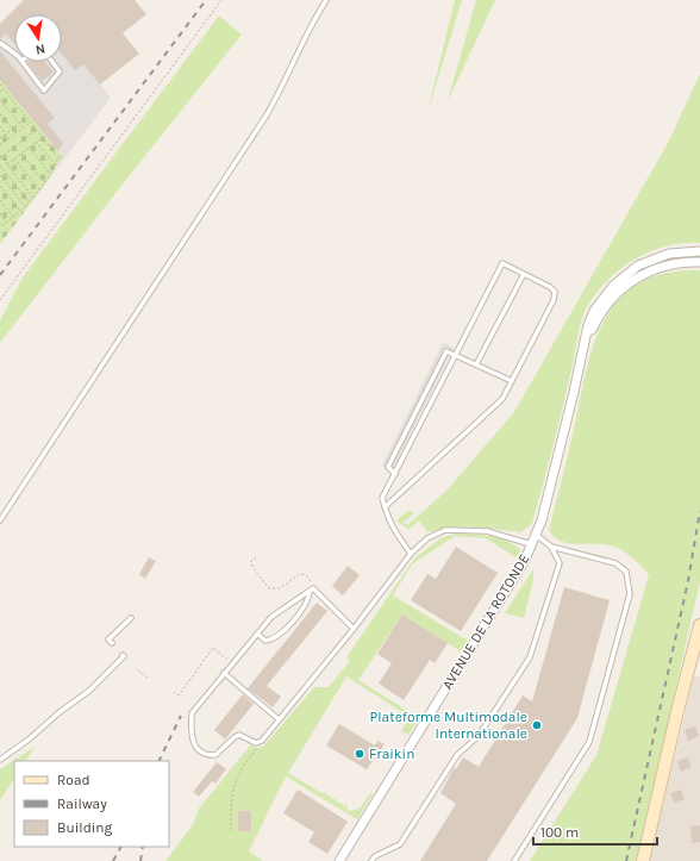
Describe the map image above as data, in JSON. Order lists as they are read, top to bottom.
{
  "streets": {
    "street": ["AVENUE DE LA ROTONDE"]
  },
  "places": ["Plateforme Multimodale Internationale", "Fraikin"],
  "legend": ["Road", "Railway", "Building"],
  "scale_bar": "100 m",
  "north": "bottom"
}
